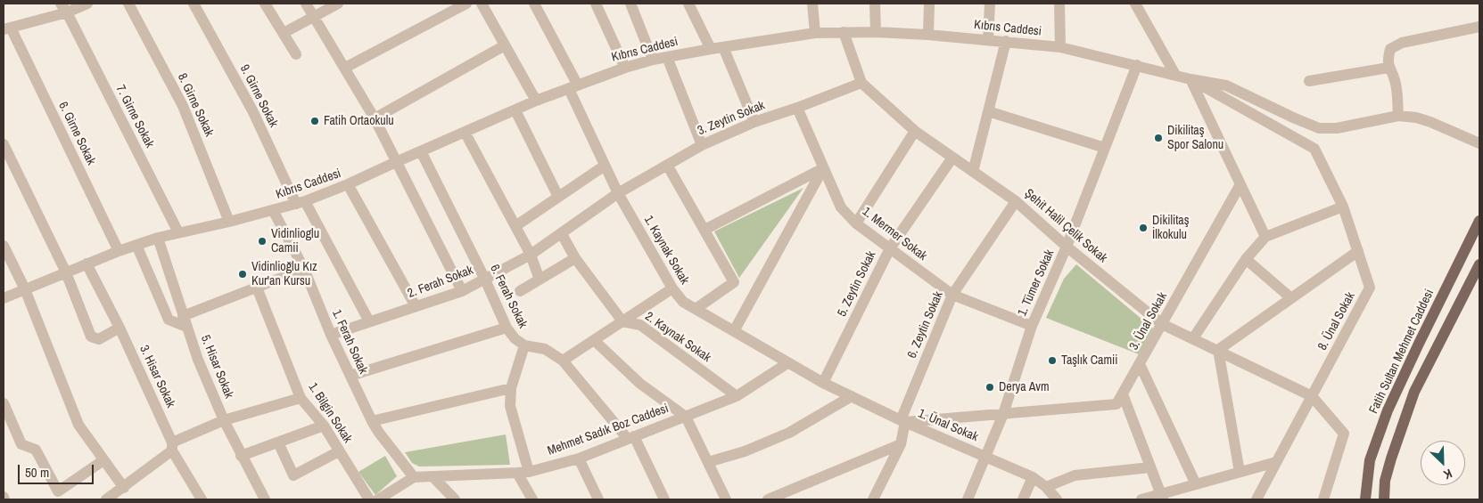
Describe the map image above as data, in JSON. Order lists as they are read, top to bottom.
{
  "streets": {
    "main road": ["Fatih Sultan Mehmet Caddesi"],
    "street": [
      "Kıbrıs Caddesi",
      "9. Girne Sokak",
      "8. Girne Sokak",
      "7. Girne Sokak",
      "3. Zeytin Sokak",
      "6. Girne Sokak",
      "Şehit Halil Çelik Sokak",
      "1. Mermer Sokak",
      "1. Kaynak Sokak",
      "2. Ferah Sokak",
      "1. Tümer Sokak",
      "5. Zeytin Sokak",
      "6. Ferah Sokak",
      "3. Ünal Sokak",
      "8. Ünal Sokak",
      "6. Zeytin Sokak",
      "2. Kaynak Sokak",
      "1. Ferah Sokak",
      "5. Hisar Sokak",
      "3. Hisar Sokak",
      "1. Bilgin Sokak",
      "1. Ünal Sokak",
      "Mehmet Sadık Boz Caddesi"
    ]
  },
  "crossings": [
    ["Kıbrıs Caddesi", "9. Girne Sokak"],
    ["Kıbrıs Caddesi", "8. Girne Sokak"],
    ["Kıbrıs Caddesi", "7. Girne Sokak"],
    ["Kıbrıs Caddesi", "6. Girne Sokak"],
    ["Kıbrıs Caddesi", "Şehit Halil Çelik Sokak"],
    ["Kıbrıs Caddesi", "1. Kaynak Sokak"],
    ["Kıbrıs Caddesi", "1. Tümer Sokak"],
    ["Kıbrıs Caddesi", "6. Ferah Sokak"],
    ["Kıbrıs Caddesi", "8. Ünal Sokak"],
    ["Kıbrıs Caddesi", "1. Ferah Sokak"],
    ["Kıbrıs Caddesi", "5. Hisar Sokak"],
    ["Kıbrıs Caddesi", "3. Hisar Sokak"],
    ["9. Girne Sokak", "2. Ferah Sokak"],
    ["3. Zeytin Sokak", "Şehit Halil Çelik Sokak"],
    ["3. Zeytin Sokak", "1. Mermer Sokak"],
    ["3. Zeytin Sokak", "1. Kaynak Sokak"],
    ["3. Zeytin Sokak", "2. Ferah Sokak"],
    ["Şehit Halil Çelik Sokak", "1. Tümer Sokak"],
    ["Şehit Halil Çelik Sokak", "5. Zeytin Sokak"],
    ["Şehit Halil Çelik Sokak", "3. Ünal Sokak"],
    ["Şehit Halil Çelik Sokak", "8. Ünal Sokak"],
    ["Şehit Halil Çelik Sokak", "6. Zeytin Sokak"],
    ["1. Mermer Sokak", "1. Tümer Sokak"],
    ["1. Mermer Sokak", "5. Zeytin Sokak"],
    ["1. Mermer Sokak", "6. Zeytin Sokak"],
    ["1. Kaynak Sokak", "2. Ferah Sokak"],
    ["1. Kaynak Sokak", "5. Zeytin Sokak"],
    ["1. Kaynak Sokak", "1. Ünal Sokak"],
    ["1. Kaynak Sokak", "Mehmet Sadık Boz Caddesi"],
    ["2. Ferah Sokak", "6. Ferah Sokak"],
    ["2. Ferah Sokak", "1. Ferah Sokak"],
    ["1. Tümer Sokak", "3. Ünal Sokak"],
    ["1. Tümer Sokak", "1. Ünal Sokak"],
    ["5. Zeytin Sokak", "1. Ünal Sokak"],
    ["6. Ferah Sokak", "Mehmet Sadık Boz Caddesi"],
    ["3. Ünal Sokak", "6. Zeytin Sokak"],
    ["3. Ünal Sokak", "1. Ünal Sokak"],
    ["6. Zeytin Sokak", "1. Ünal Sokak"],
    ["2. Kaynak Sokak", "Mehmet Sadık Boz Caddesi"],
    ["1. Ferah Sokak", "Mehmet Sadık Boz Caddesi"]
  ],
  "places": [
    "Fatih Ortaokulu",
    "Dikilitaş Spor Salonu",
    "Dikilitaş İlkokulu",
    "Vidinlioglu Camii",
    "Vidinlioğlu Kız Kur'an Kursu",
    "Taşlık Camii",
    "Derya Avm"
  ],
  "scale_bar": "50 m",
  "north": "bottom right"
}
